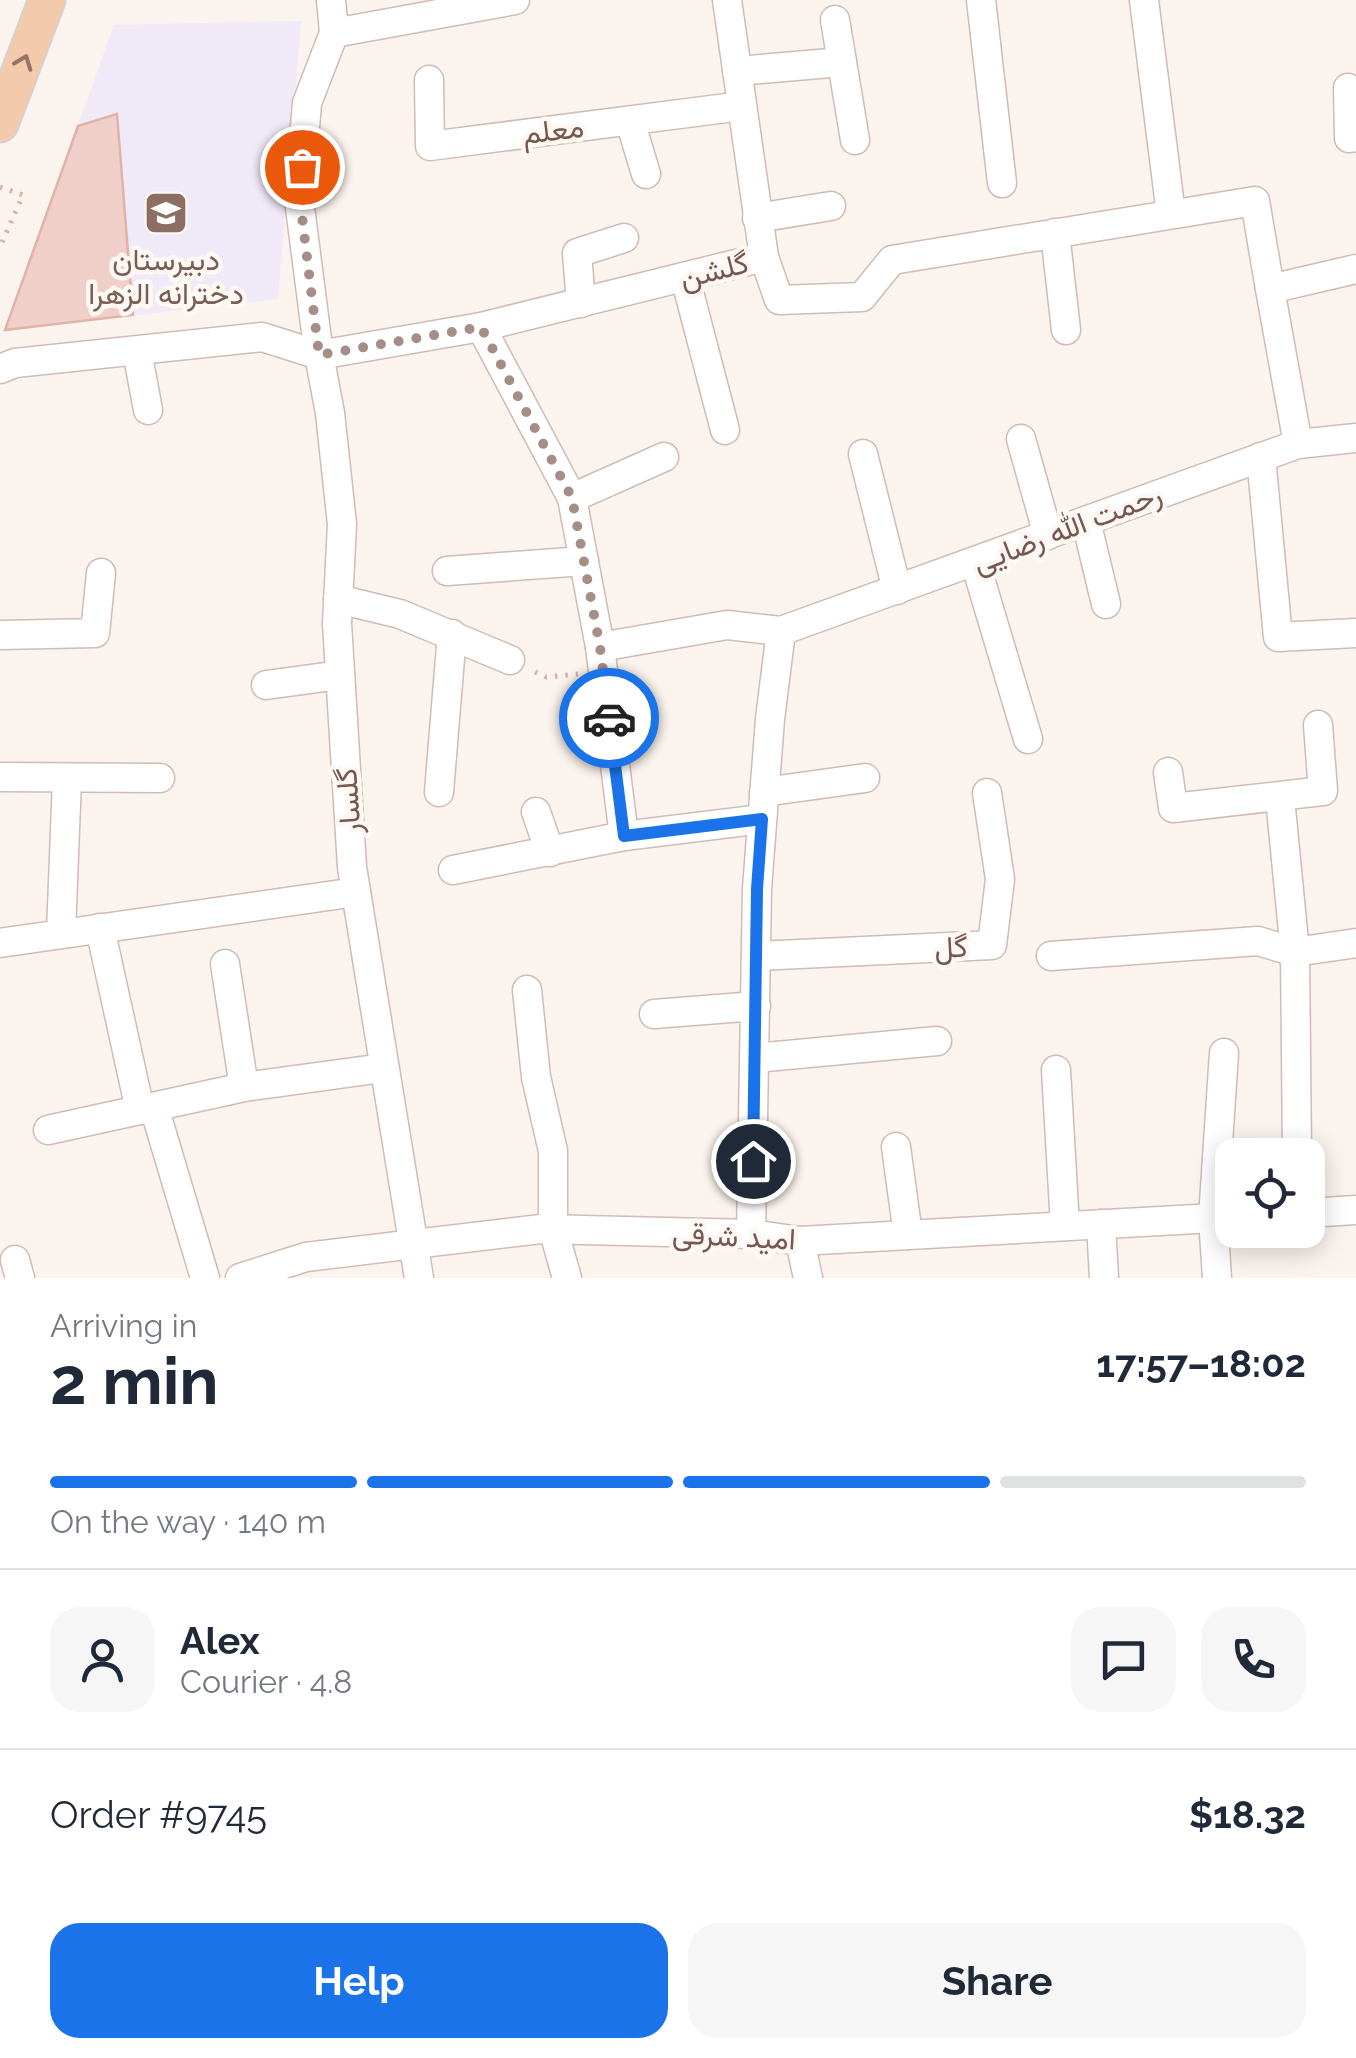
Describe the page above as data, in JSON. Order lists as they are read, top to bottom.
{
  "streets": {
    "street": [
      "معلم",
      "گلشن",
      "رحمت الله رضایی",
      "گلسار",
      "گل",
      "امید شرقی"
    ]
  },
  "crossings": [
    ["گلشن", "گلسار"],
    ["گلسار", "امید شرقی"]
  ],
  "places": {
    "school or university": ["دبيرستان دخترانه الزهرا"]
  },
  "page": {
    "heading": ["2 min", "Arriving in", "17:57–18:02"],
    "panel": [
      "Alex",
      "Courier · 4.8",
      "Order #9745",
      "$18.32"
    ],
    "bar": "On the way · 140 m",
    "buttons": ["Help", "Share"]
  }
}
